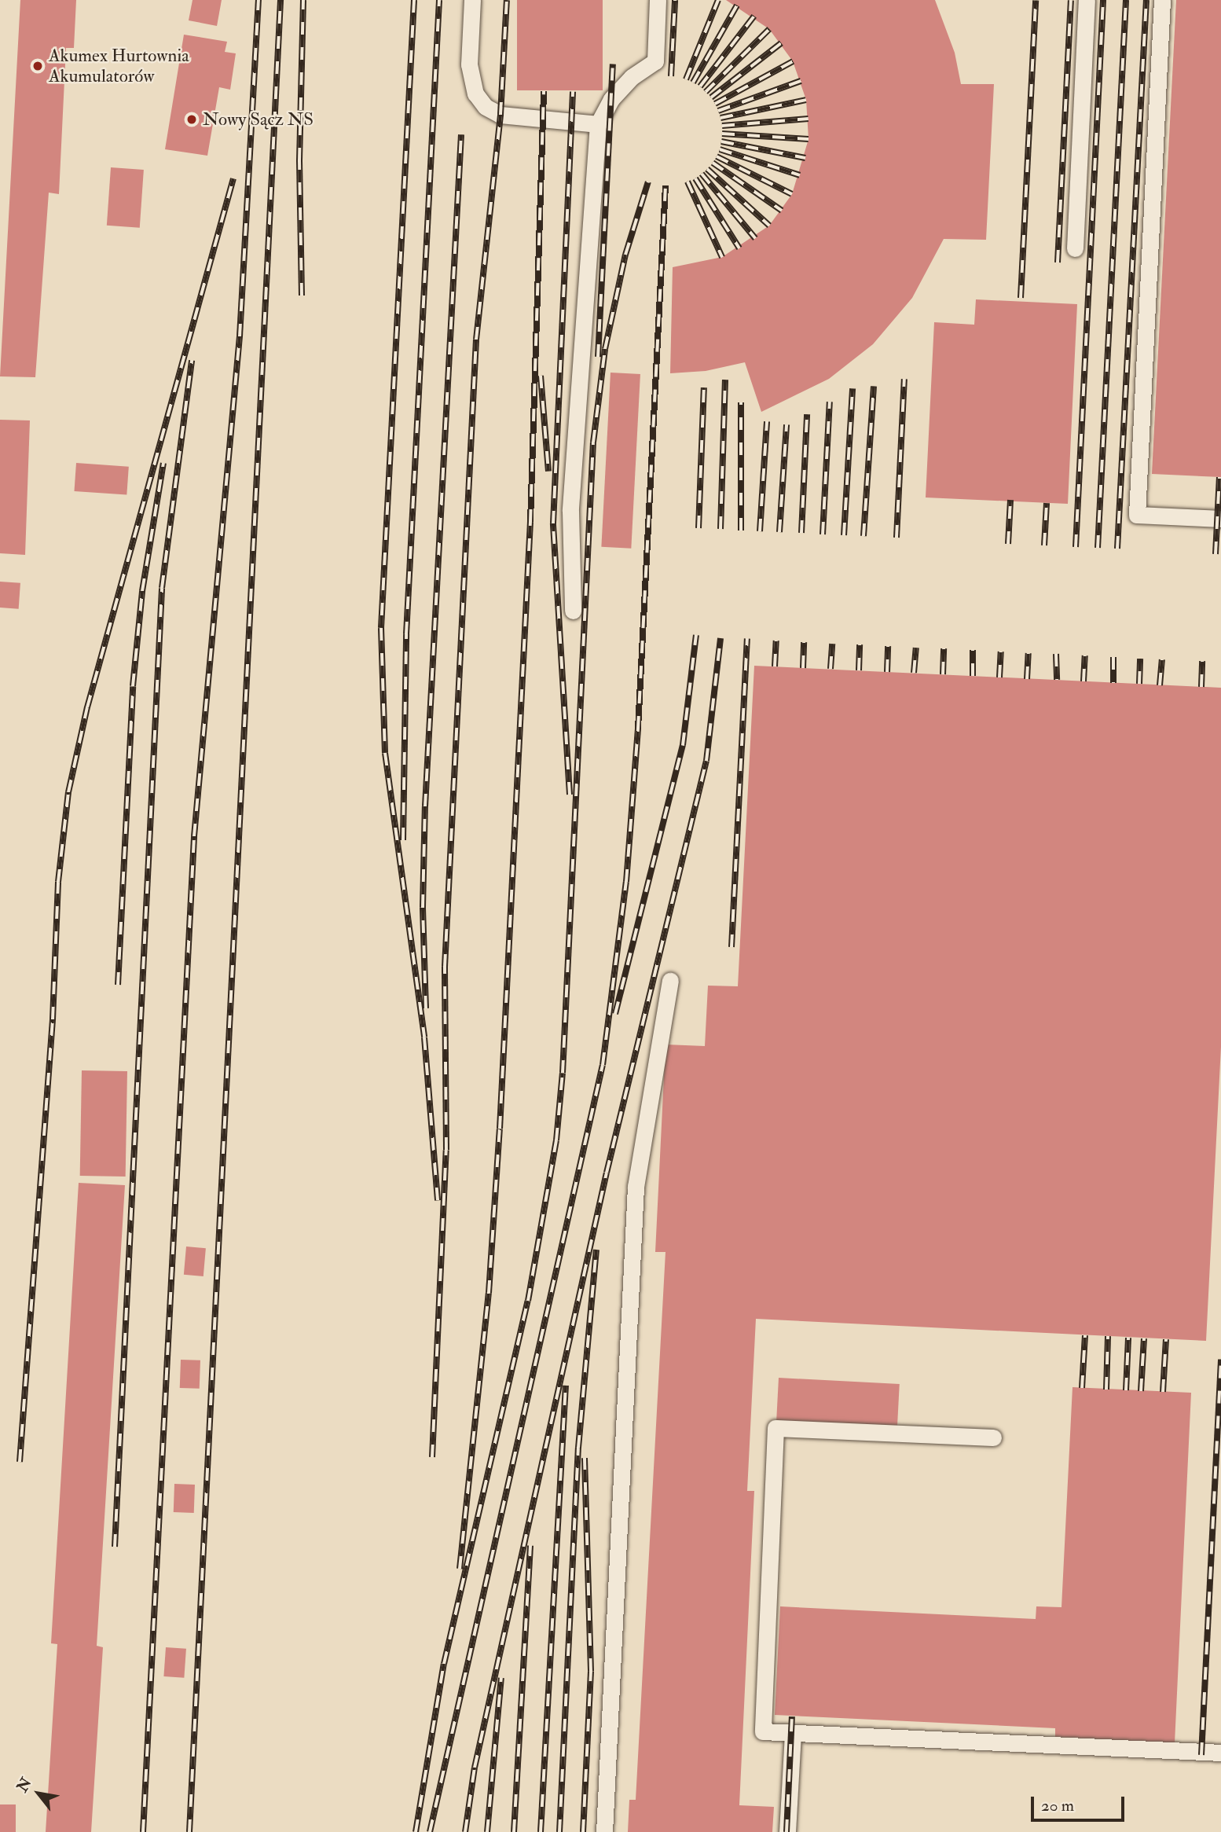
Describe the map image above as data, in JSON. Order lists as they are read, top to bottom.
{
  "places": ["Akumex Hurtownia Akumulatorów", "Nowy Sącz NS"],
  "scale_bar": "20 m",
  "north": "top left"
}
